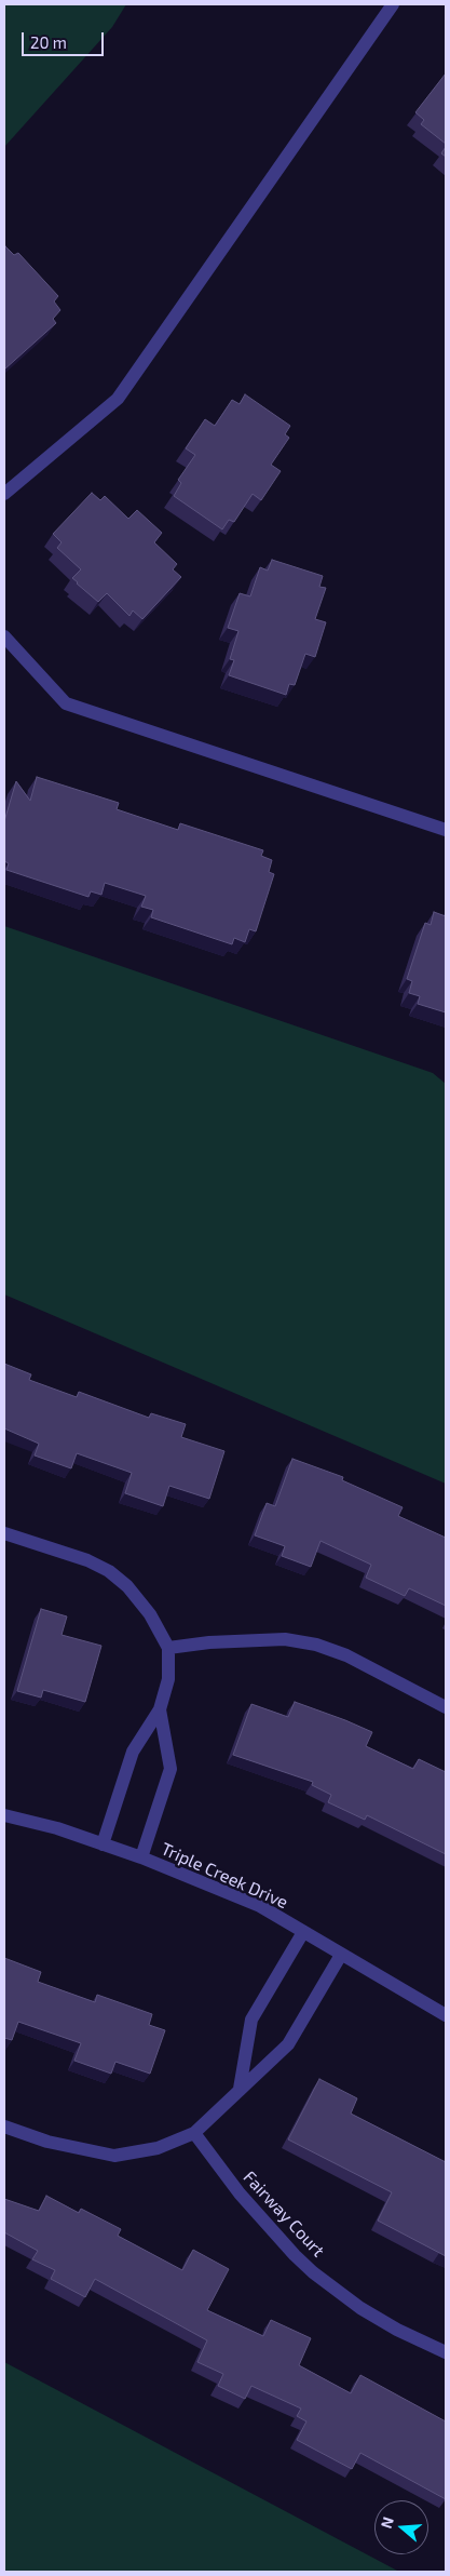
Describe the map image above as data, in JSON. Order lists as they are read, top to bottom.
{
  "streets": {
    "street": ["Triple Creek Drive", "Fairway Court"]
  },
  "scale_bar": "20 m",
  "north": "left"
}
